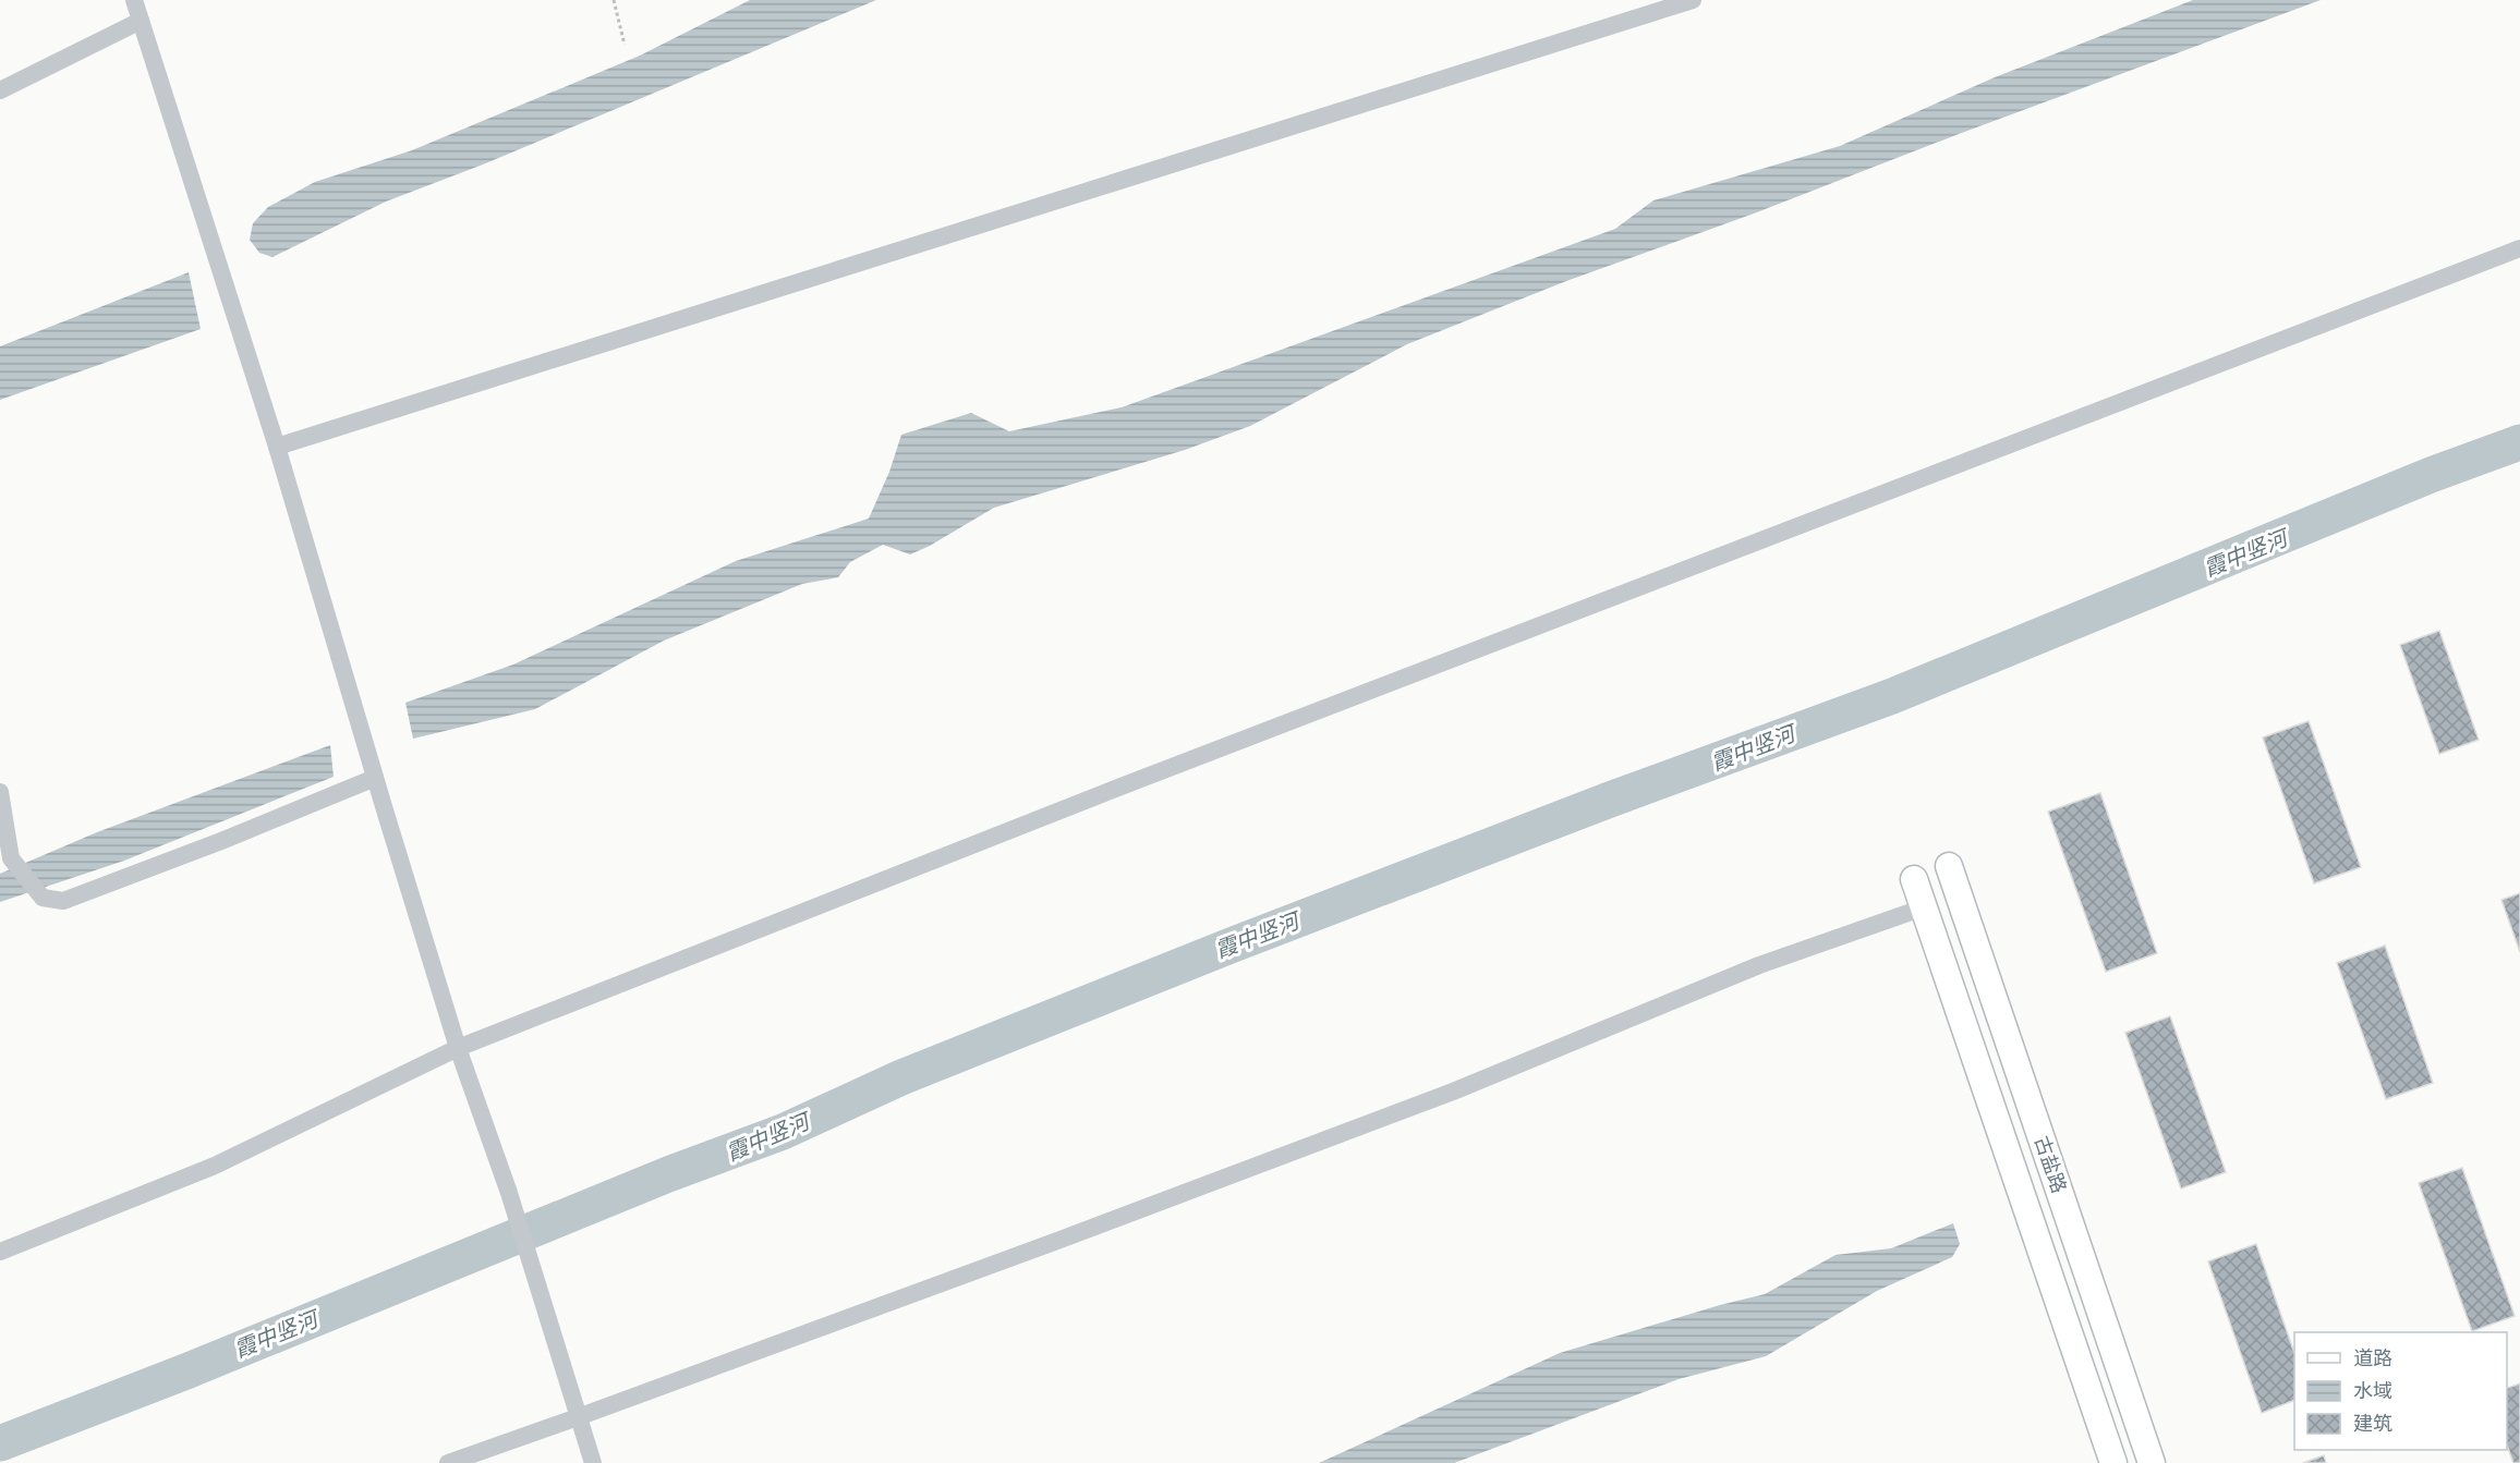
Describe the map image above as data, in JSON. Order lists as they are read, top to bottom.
{
  "streets": {
    "street": ["古盐路"]
  },
  "water": ["霞中竖河"],
  "legend": ["道路", "水域", "建筑"]
}
